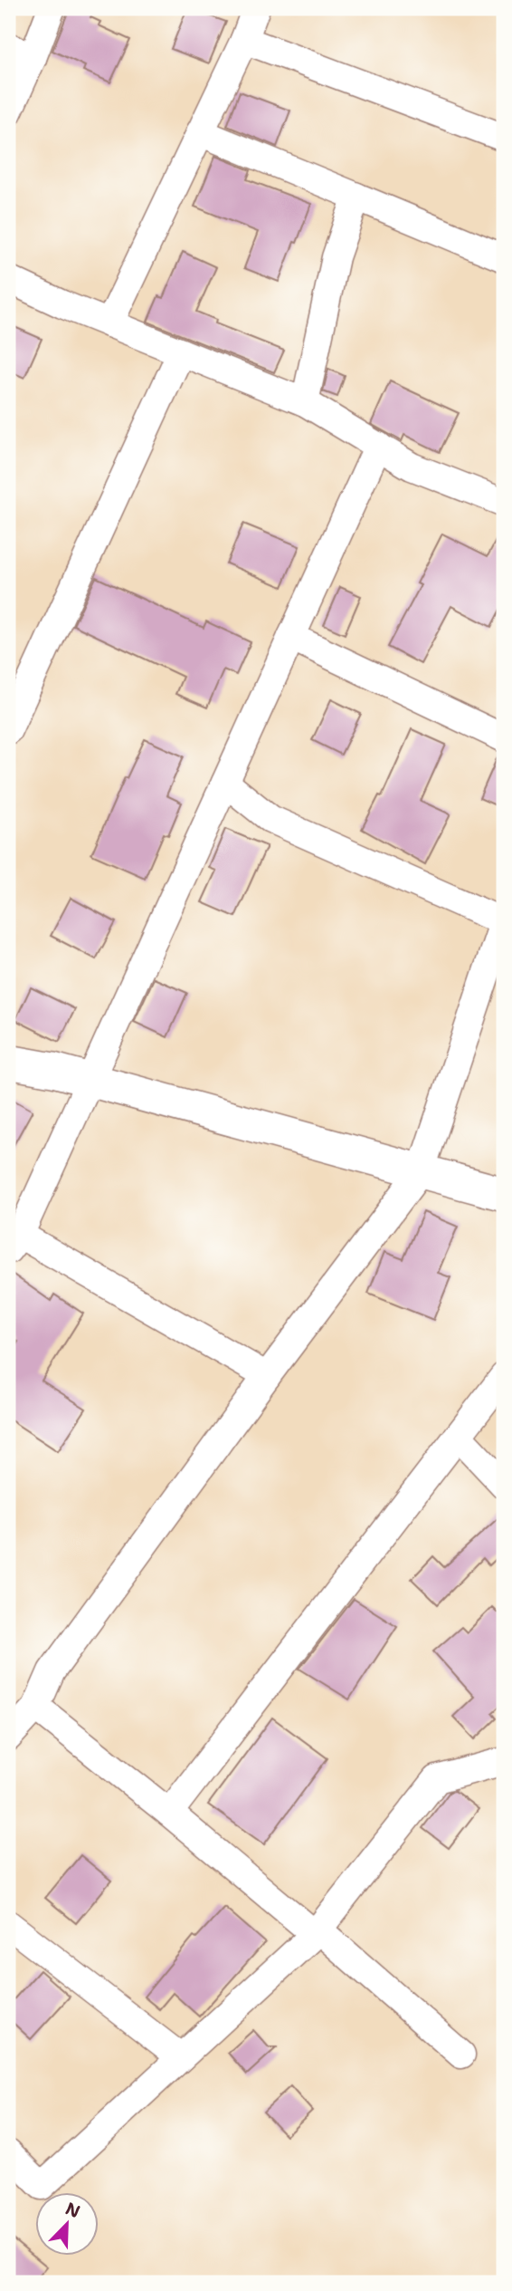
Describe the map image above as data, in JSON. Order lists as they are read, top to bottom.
{
  "north": "top right"
}
